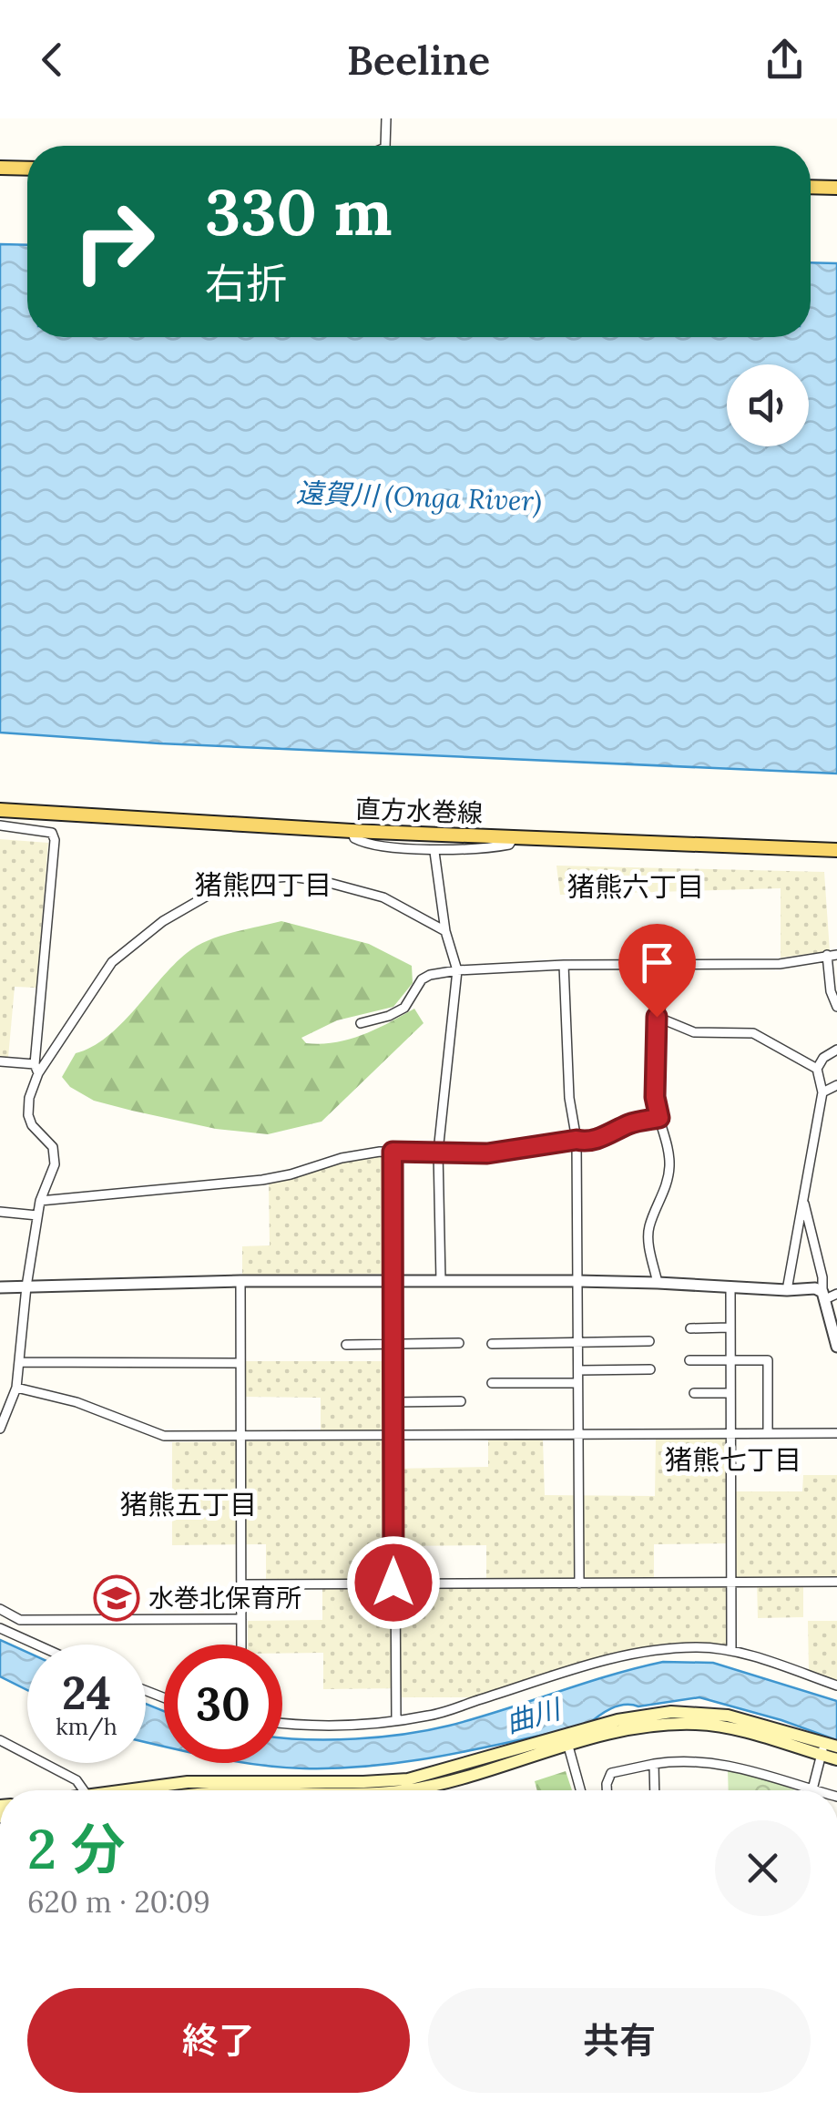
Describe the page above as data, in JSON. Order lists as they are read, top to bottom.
{
  "streets": {
    "main road": ["直方水巻線"]
  },
  "districts": [
    "猪熊四丁目",
    "猪熊六丁目",
    "猪熊七丁目",
    "猪熊五丁目"
  ],
  "water": ["遠賀川 (Onga River)", "曲川"],
  "places": {
    "school or university": ["水巻北保育所"]
  },
  "page": {
    "header": "Beeline",
    "turn": ["330 m", "右折"],
    "speed": "24 km/h",
    "limit": "30",
    "heading": ["2 分", "620 m · 20:09"],
    "buttons": ["終了", "共有"]
  }
}
